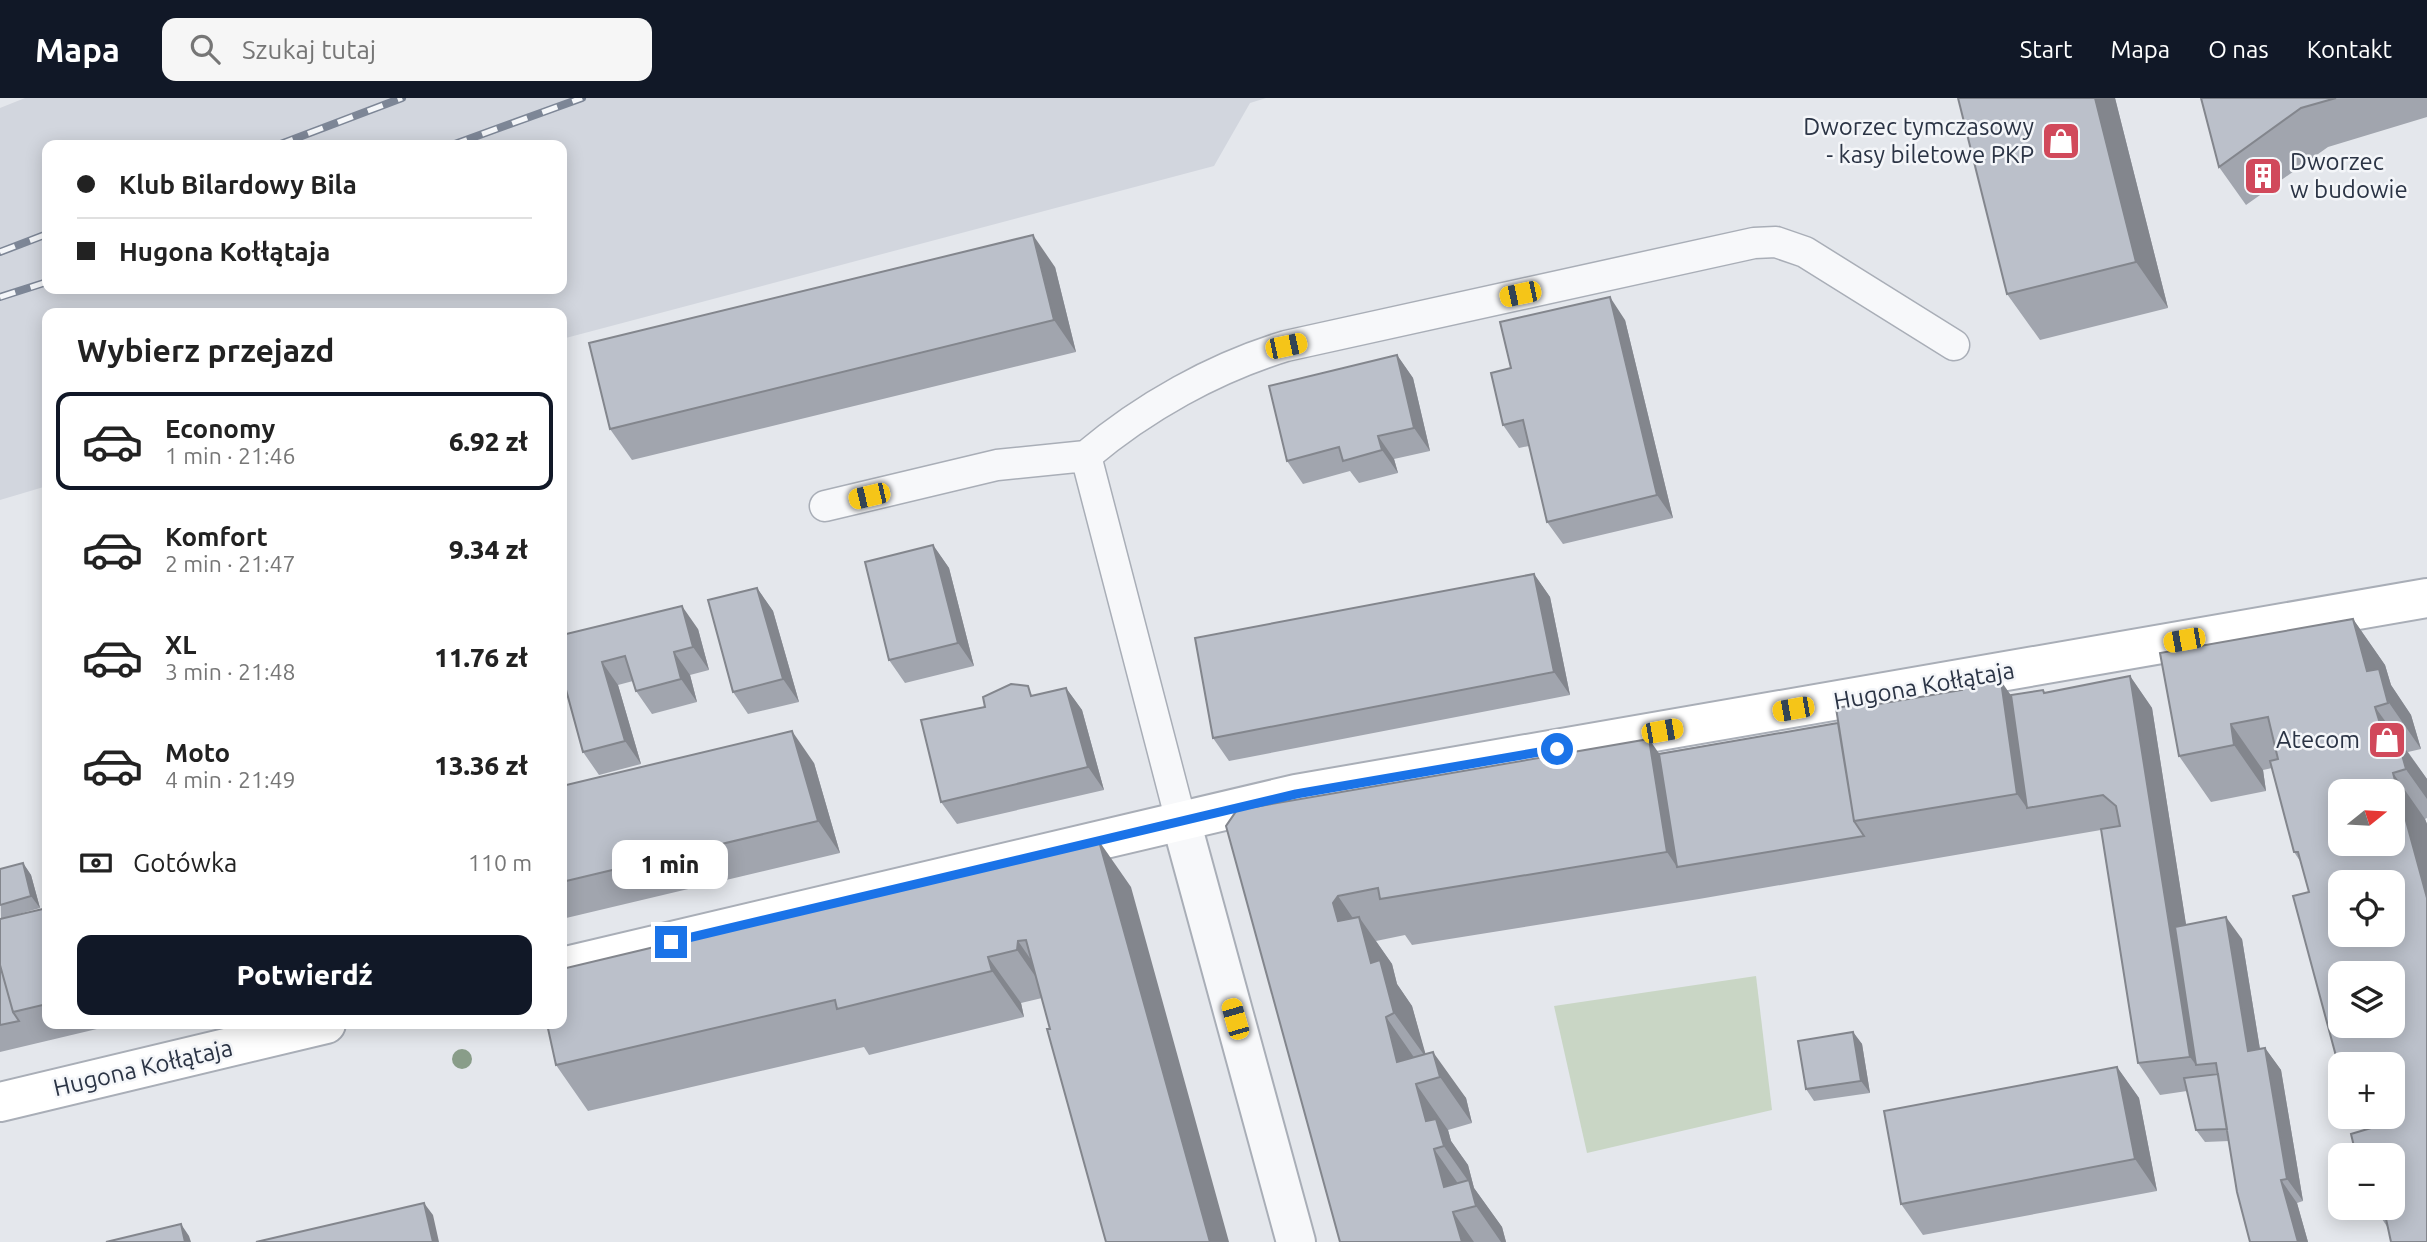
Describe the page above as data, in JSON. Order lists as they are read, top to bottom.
{
  "streets": {
    "street": ["Hugona Kołłątaja"]
  },
  "places": {
    "shop": ["Dworzec tymczasowy - kasy biletowe PKP", "Atecom"],
    "building": ["Dworzec w budowie"]
  },
  "north": "right",
  "page": {
    "header": "Mapa",
    "search": "Szukaj tutaj",
    "nav": [
      "Start",
      "Mapa",
      "O nas",
      "Kontakt"
    ],
    "banner": ["Klub Bilardowy Bila", "Hugona Kołłątaja"],
    "heading": "Wybierz przejazd",
    "list": [
      {
        "name": "Economy",
        "note": "1 min · 21:46",
        "value": "6.92 zł"
      },
      {
        "name": "Komfort",
        "note": "2 min · 21:47",
        "value": "9.34 zł"
      },
      {
        "name": "XL",
        "note": "3 min · 21:48",
        "value": "11.76 zł"
      },
      {
        "name": "Moto",
        "note": "4 min · 21:49",
        "value": "13.36 zł"
      }
    ],
    "map_buttons": ["+", "−"],
    "pay": ["Gotówka", "110 m"],
    "bubble": "1 min",
    "buttons": "Potwierdź"
  }
}
